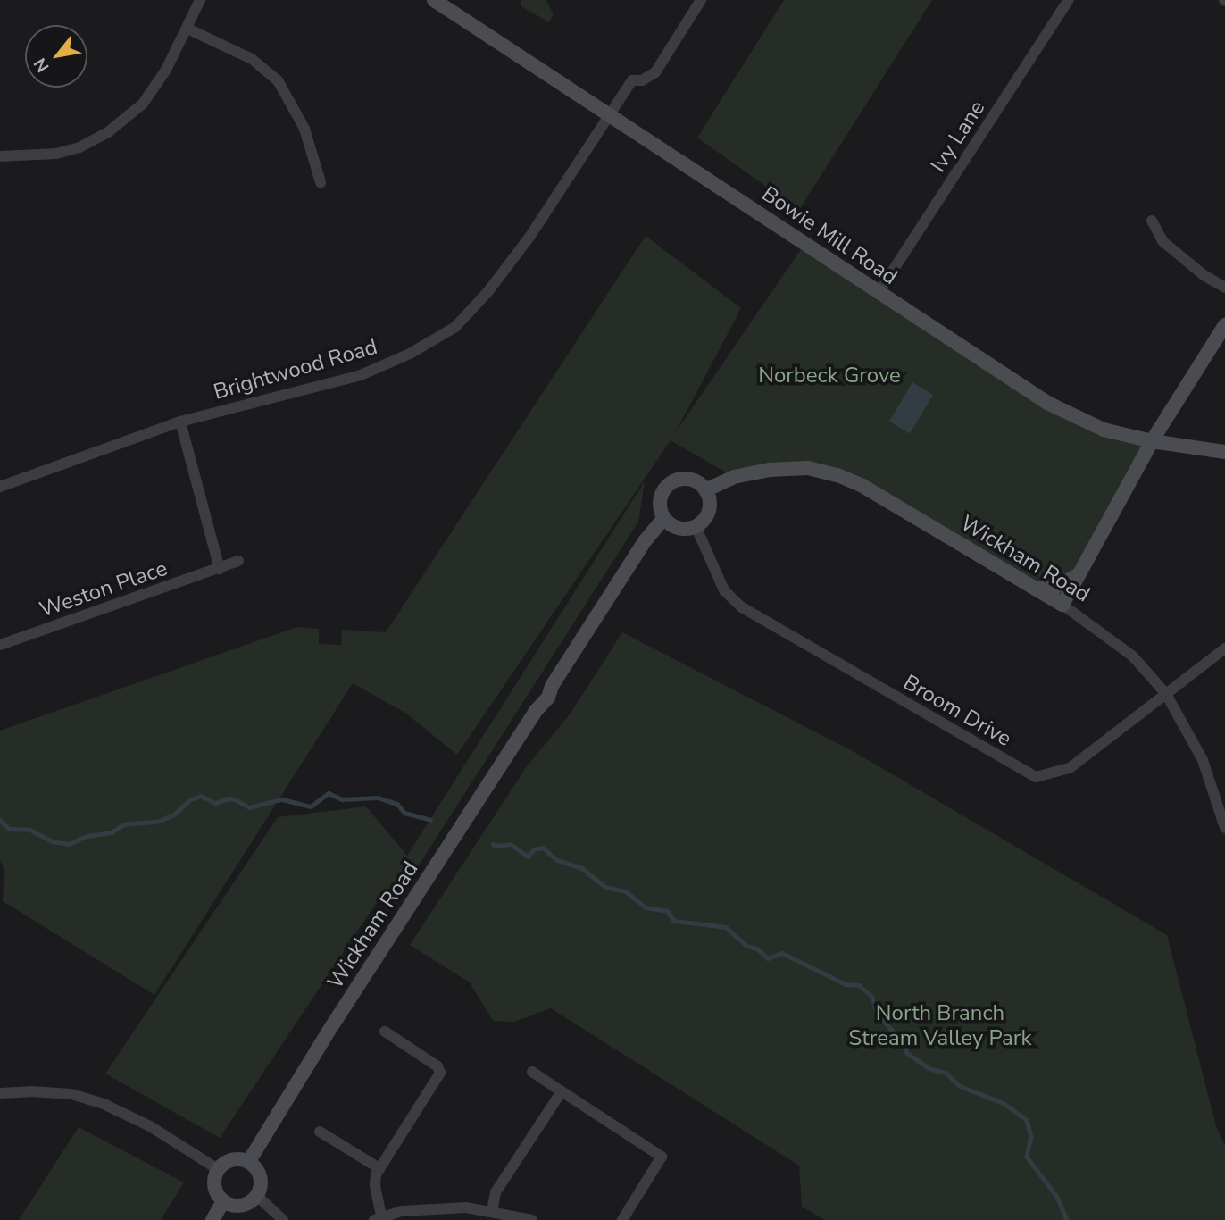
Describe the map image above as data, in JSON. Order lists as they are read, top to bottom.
{
  "streets": {
    "street": [
      "Ivy Lane",
      "Bowie Mill Road",
      "Brightwood Road",
      "Wickham Road",
      "Weston Place",
      "Broom Drive"
    ]
  },
  "crossings": [
    ["Ivy Lane", "Bowie Mill Road"],
    ["Bowie Mill Road", "Brightwood Road"],
    ["Wickham Road", "Broom Drive"]
  ],
  "parks": ["Norbeck Grove", "North Branch Stream Valley Park"],
  "north": "bottom left"
}
